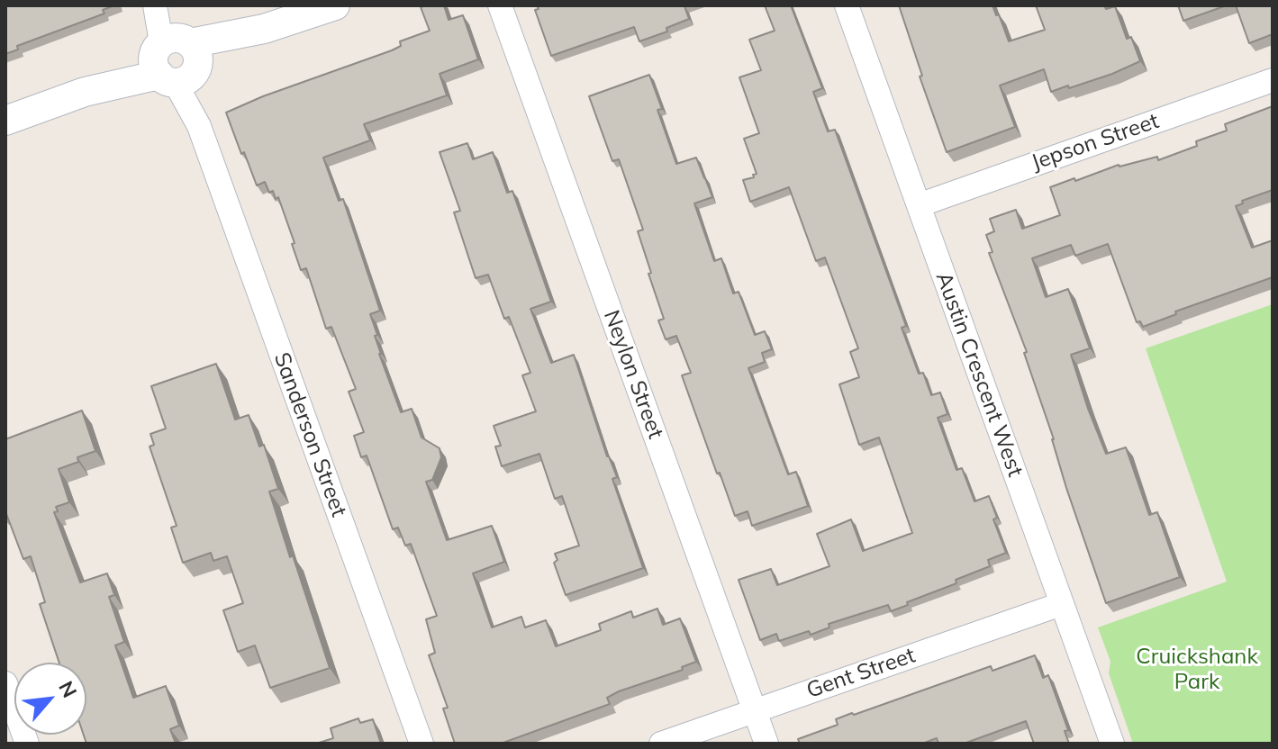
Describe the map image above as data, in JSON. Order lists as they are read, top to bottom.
{
  "streets": {
    "street": [
      "Jepson Street",
      "Neylon Street",
      "Austin Crescent West",
      "Sanderson Street",
      "Gent Street"
    ]
  },
  "crossings": [
    ["Jepson Street", "Austin Crescent West"],
    ["Neylon Street", "Gent Street"],
    ["Austin Crescent West", "Gent Street"]
  ],
  "parks": ["Cruickshank Park"],
  "north": "top right"
}
